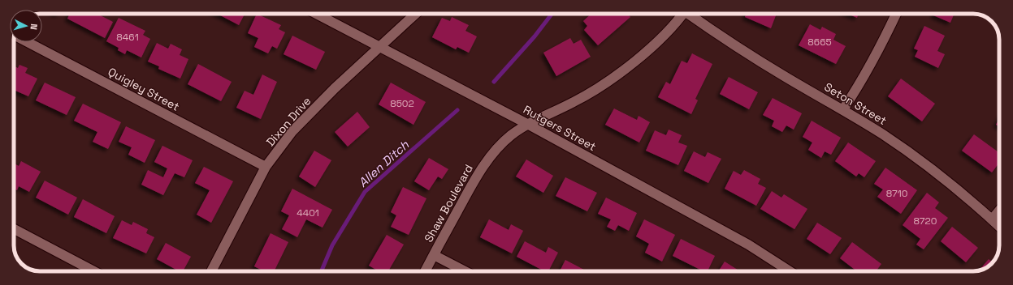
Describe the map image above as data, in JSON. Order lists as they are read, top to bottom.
{
  "streets": {
    "street": [
      "Quigley Street",
      "Seton Street",
      "Dixon Drive",
      "Rutgers Street",
      "Shaw Boulevard"
    ]
  },
  "crossings": [
    ["Quigley Street", "Dixon Drive"],
    ["Dixon Drive", "Rutgers Street"],
    ["Rutgers Street", "Shaw Boulevard"]
  ],
  "water": ["Allen Ditch"],
  "house_numbers": [
    "8461",
    "8665",
    "8502",
    "8710",
    "4401",
    "8720"
  ],
  "north": "right"
}
